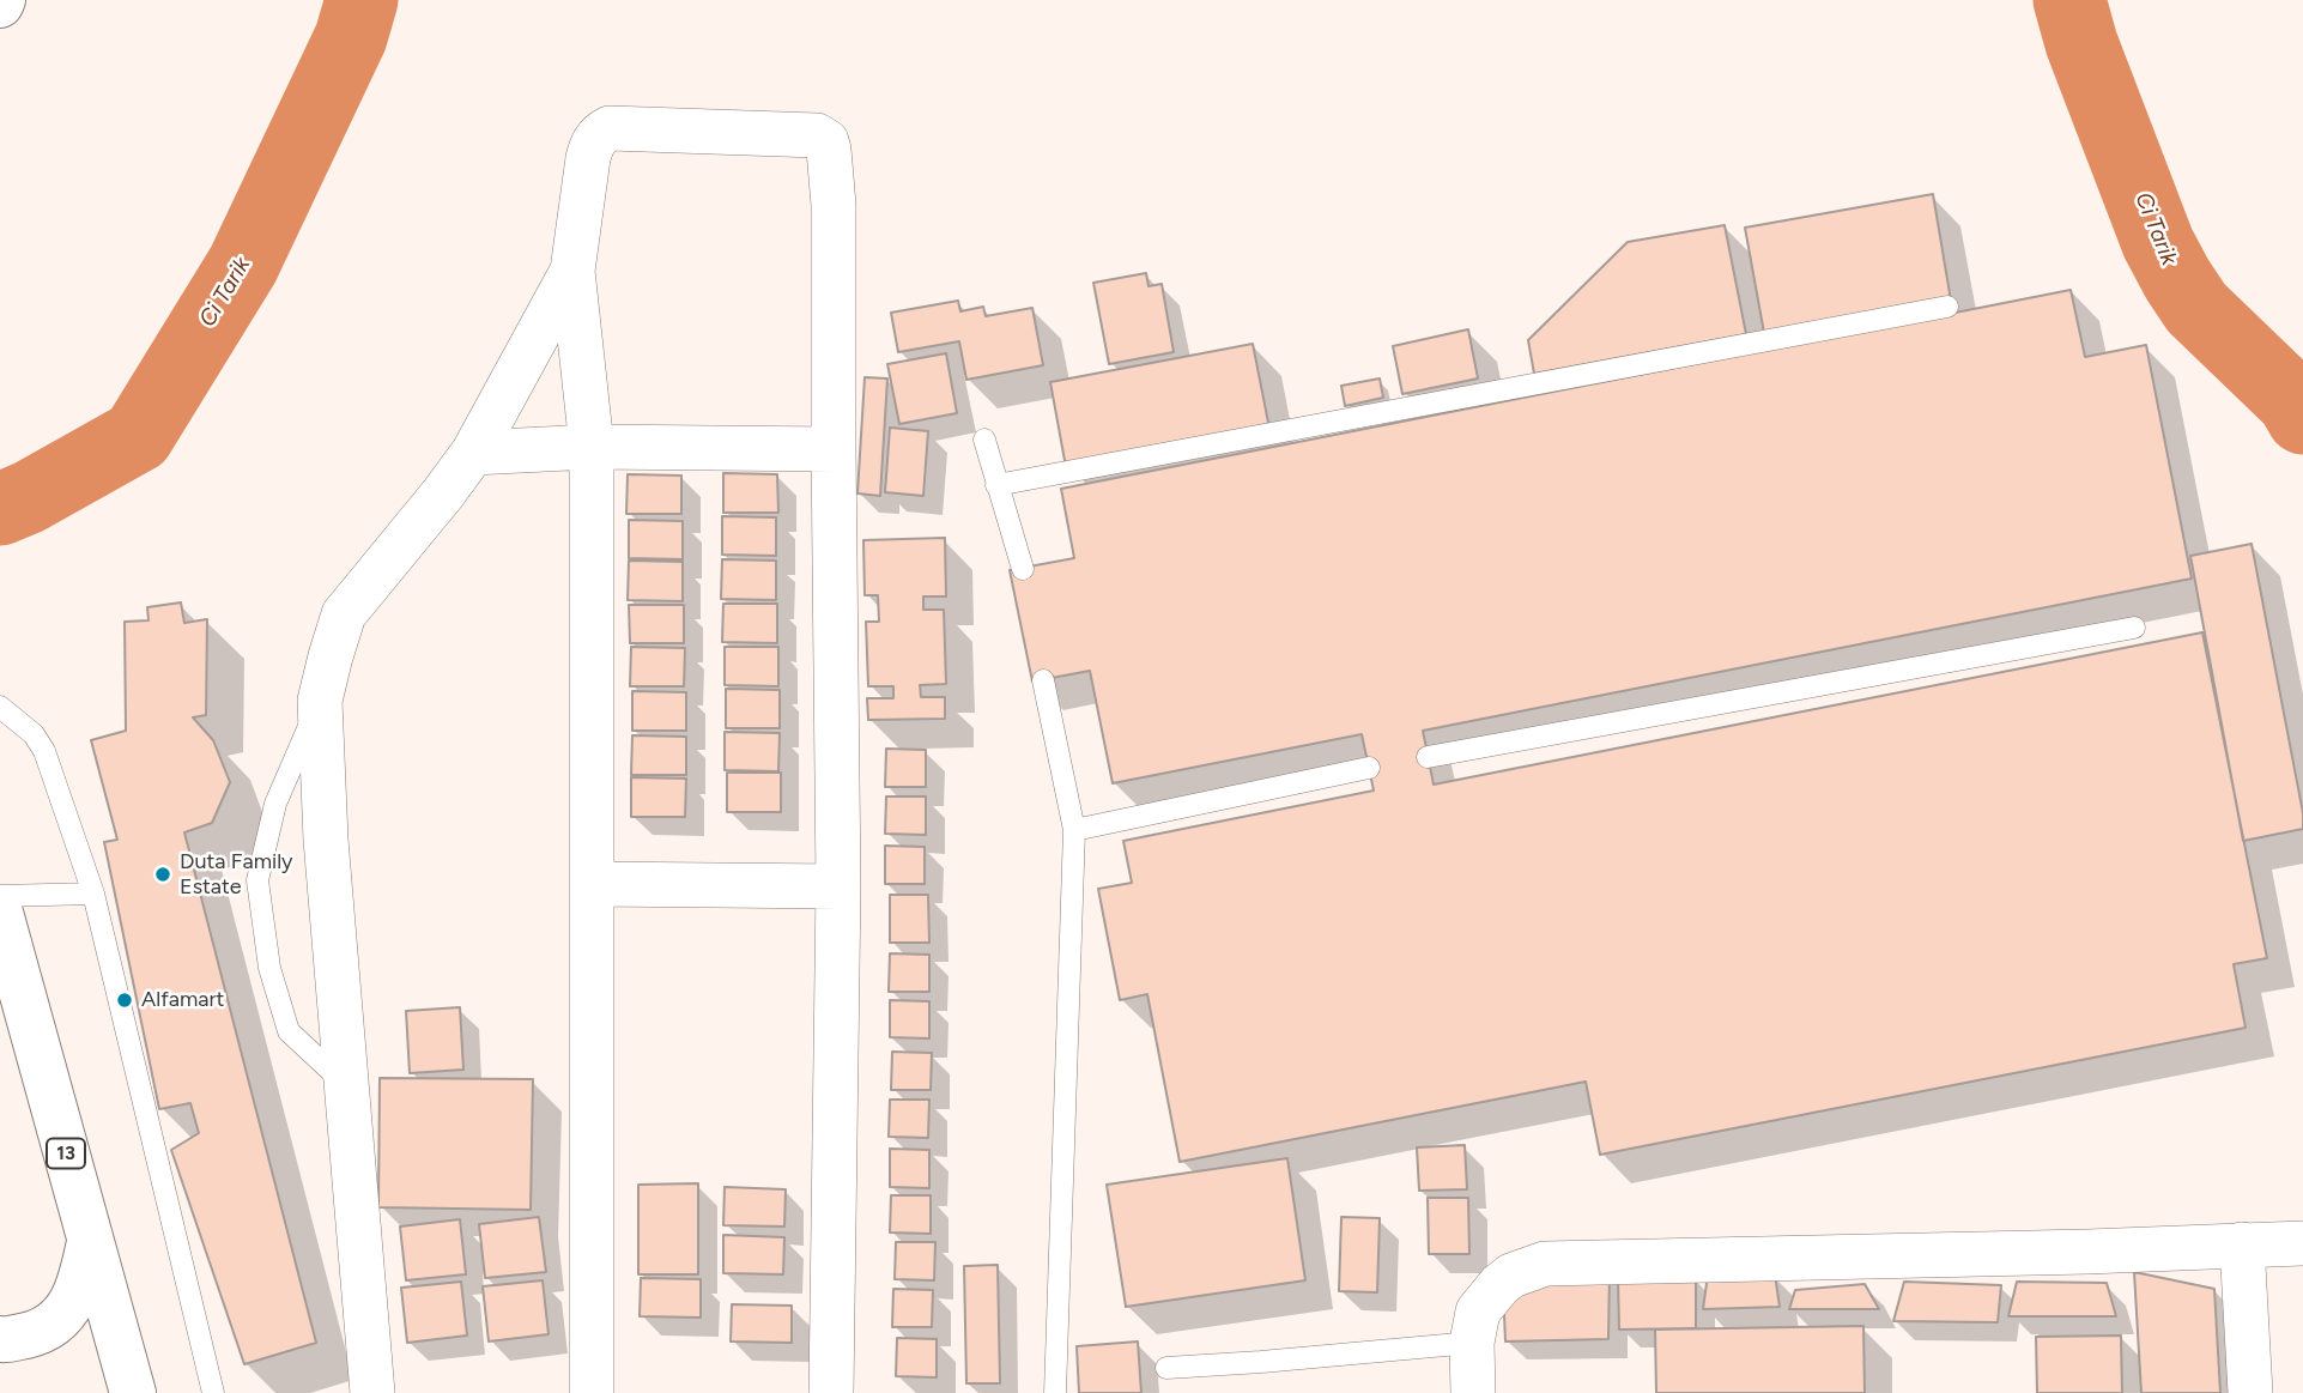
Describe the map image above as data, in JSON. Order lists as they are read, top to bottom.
{
  "streets": {
    "highway": ["13"]
  },
  "water": ["Ci Tarik"],
  "places": ["Duta Family Estate", "Alfamart"]
}
